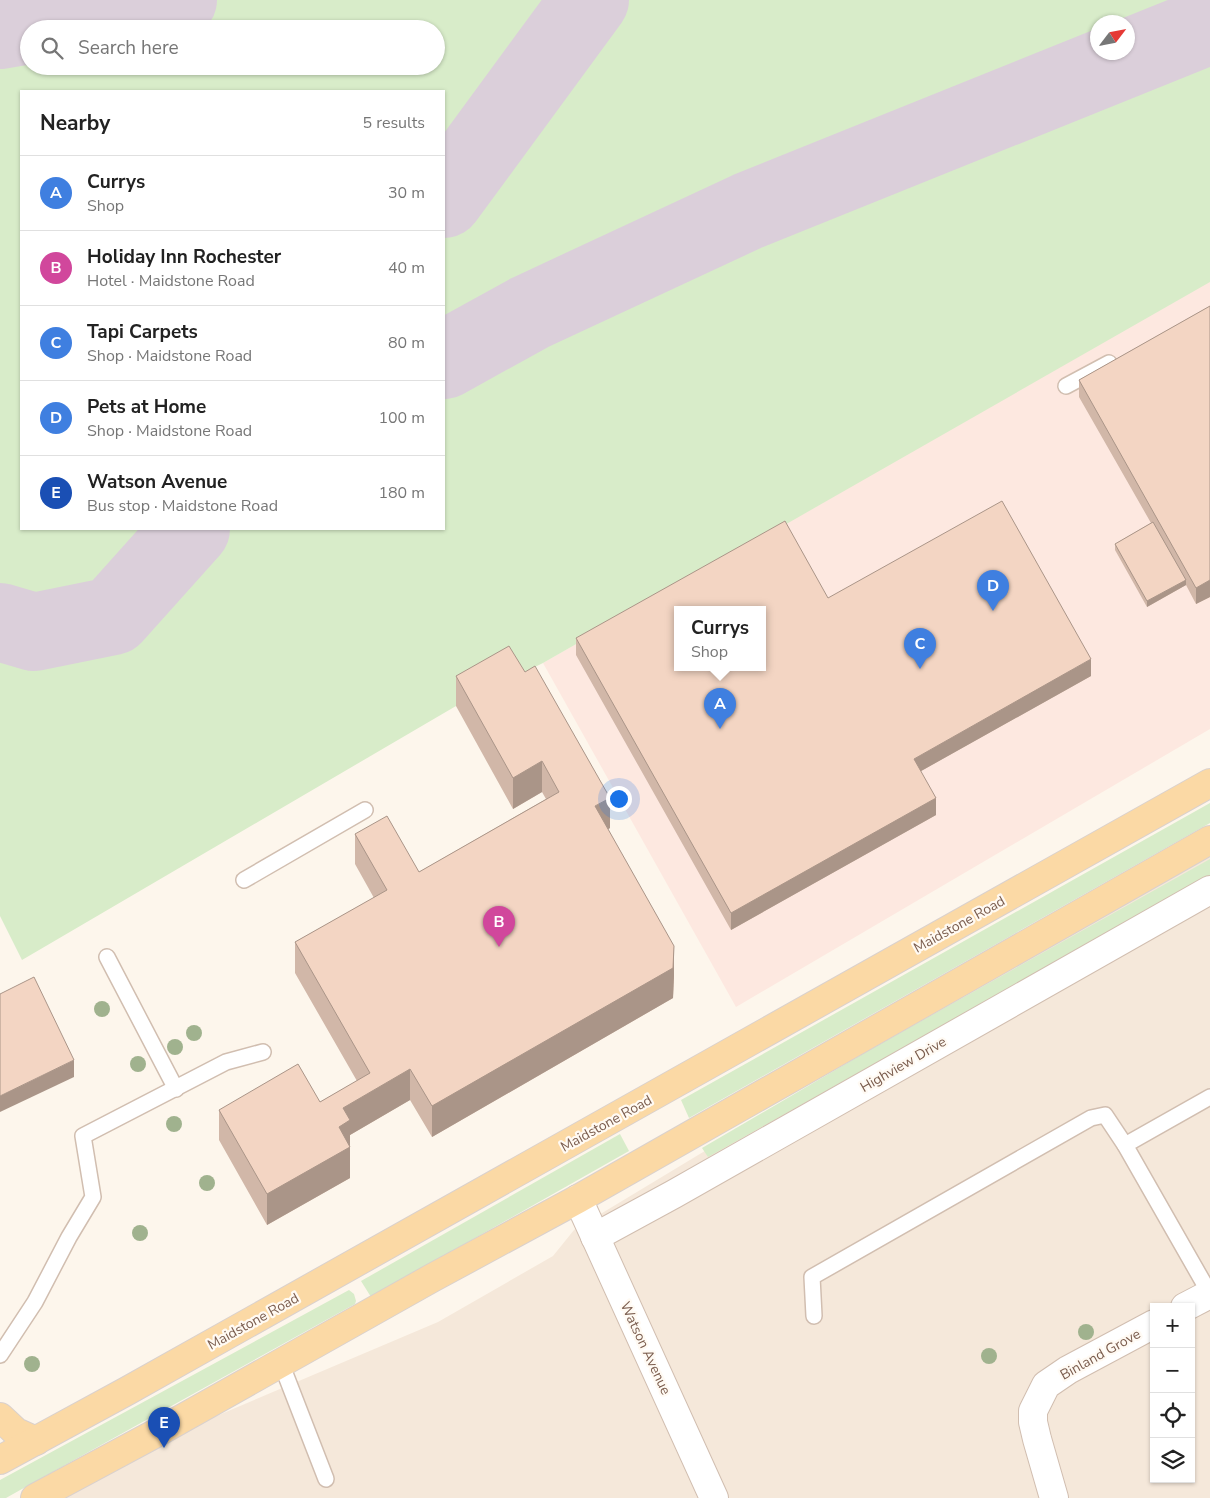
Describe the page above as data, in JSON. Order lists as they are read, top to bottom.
{
  "streets": {
    "main road": ["Maidstone Road"],
    "street": ["Highview Drive", "Watson Avenue", "Binland Grove"]
  },
  "crossings": [
    ["Highview Drive", "Watson Avenue"]
  ],
  "north": "top right",
  "page": {
    "search": "Search here",
    "heading": ["Nearby", "5 results"],
    "list": [
      {
        "mark": "A",
        "name": "Currys",
        "note": "Shop",
        "value": "30 m"
      },
      {
        "mark": "B",
        "name": "Holiday Inn Rochester",
        "note": "Hotel · Maidstone Road",
        "value": "40 m"
      },
      {
        "mark": "C",
        "name": "Tapi Carpets",
        "note": "Shop · Maidstone Road",
        "value": "80 m"
      },
      {
        "mark": "D",
        "name": "Pets at Home",
        "note": "Shop · Maidstone Road",
        "value": "100 m"
      },
      {
        "mark": "E",
        "name": "Watson Avenue",
        "note": "Bus stop · Maidstone Road",
        "value": "180 m"
      }
    ],
    "pins": [
      "D",
      "C",
      "A",
      "B",
      "E"
    ],
    "popup": ["Currys", "Shop"],
    "map_buttons": ["+", "−"]
  }
}
